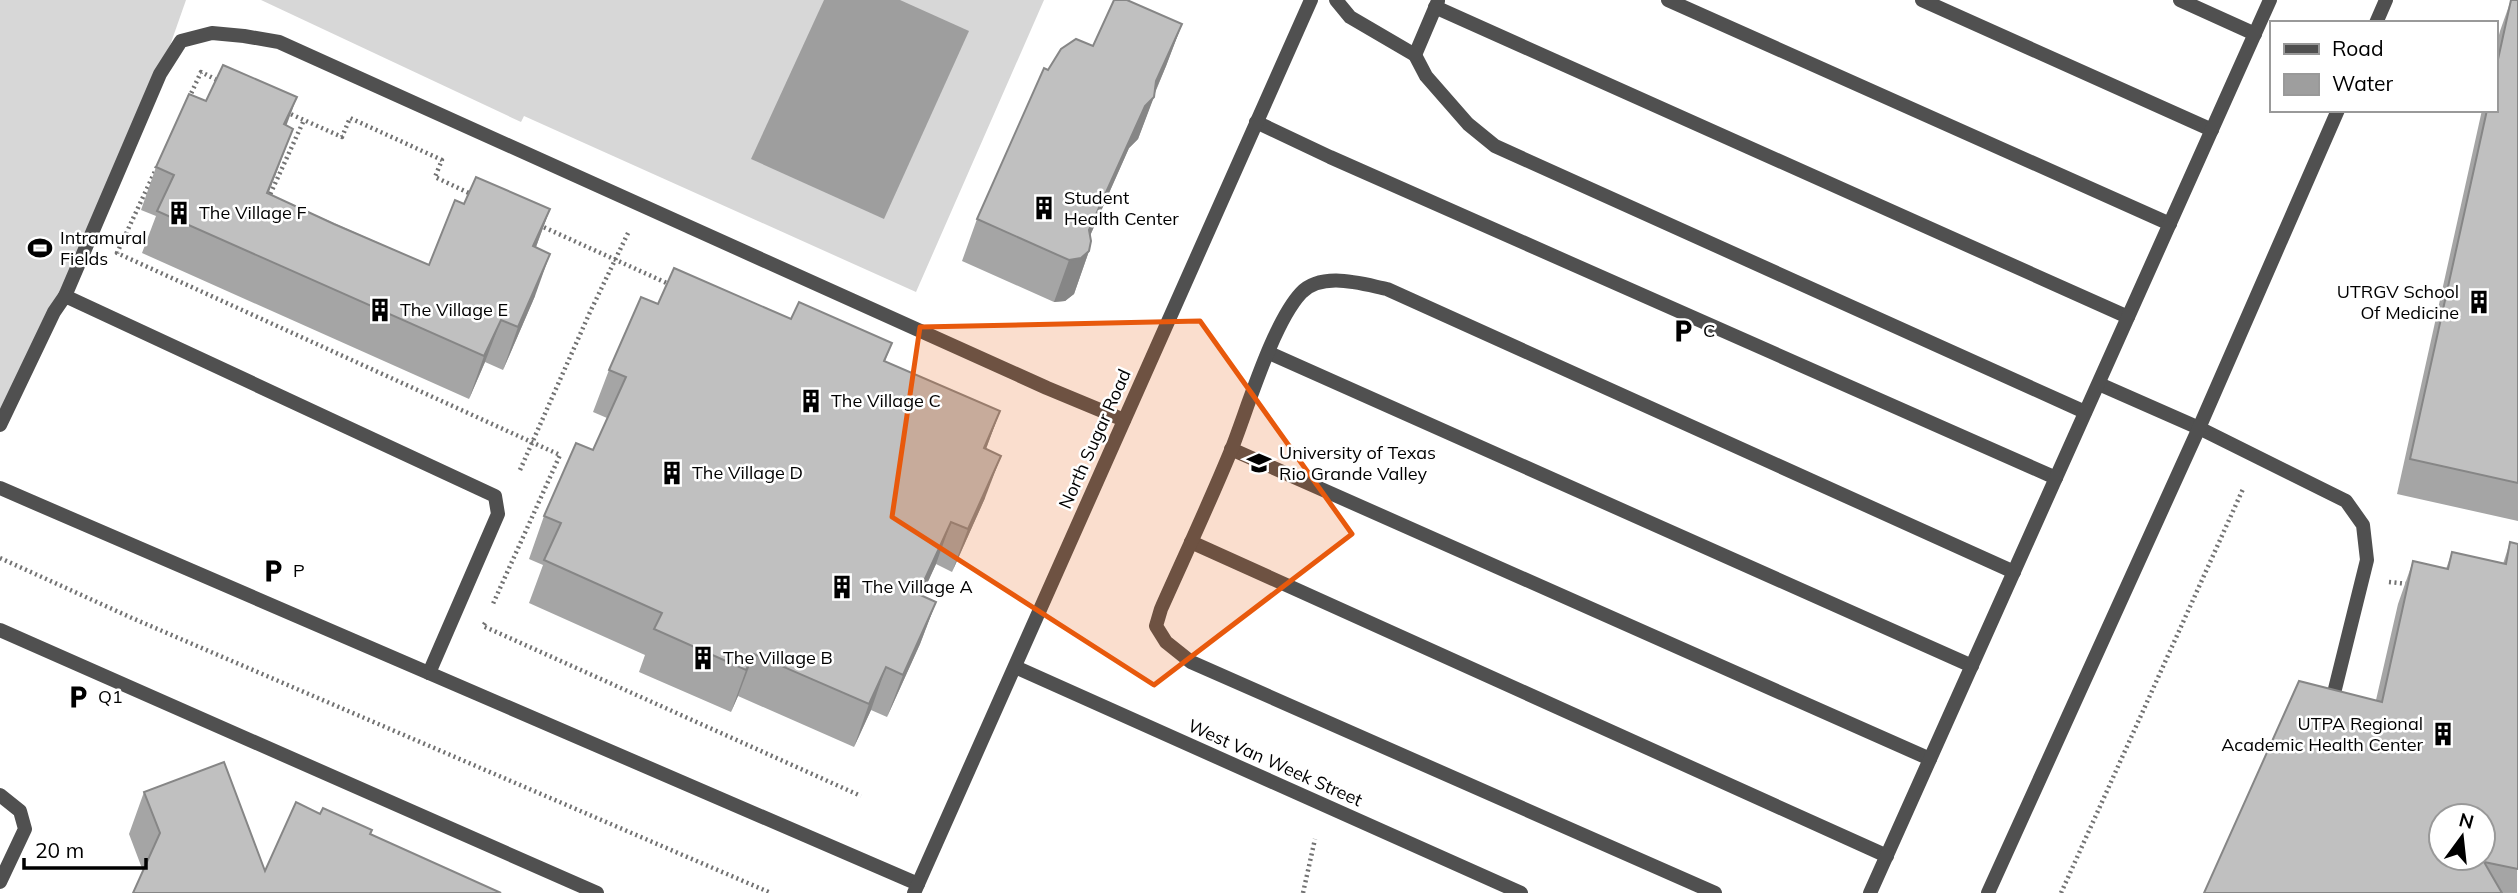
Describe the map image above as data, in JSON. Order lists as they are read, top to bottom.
{
  "streets": {
    "street": ["North Sugar Road", "West Van Week Street"]
  },
  "crossings": [
    ["North Sugar Road", "West Van Week Street"]
  ],
  "places": {
    "building": [
      "Student Health Center",
      "The Village F",
      "UTRGV School Of Medicine",
      "The Village E",
      "The Village C",
      "The Village D",
      "The Village A",
      "The Village B",
      "UTPA Regional Academic Health Center"
    ],
    "sports": ["Intramural Fields"],
    "parking": ["C", "P", "Q1"],
    "school or university": ["University of Texas Rio Grande Valley"]
  },
  "legend": ["Road", "Water"],
  "scale_bar": "20 m",
  "north": "top"
}
